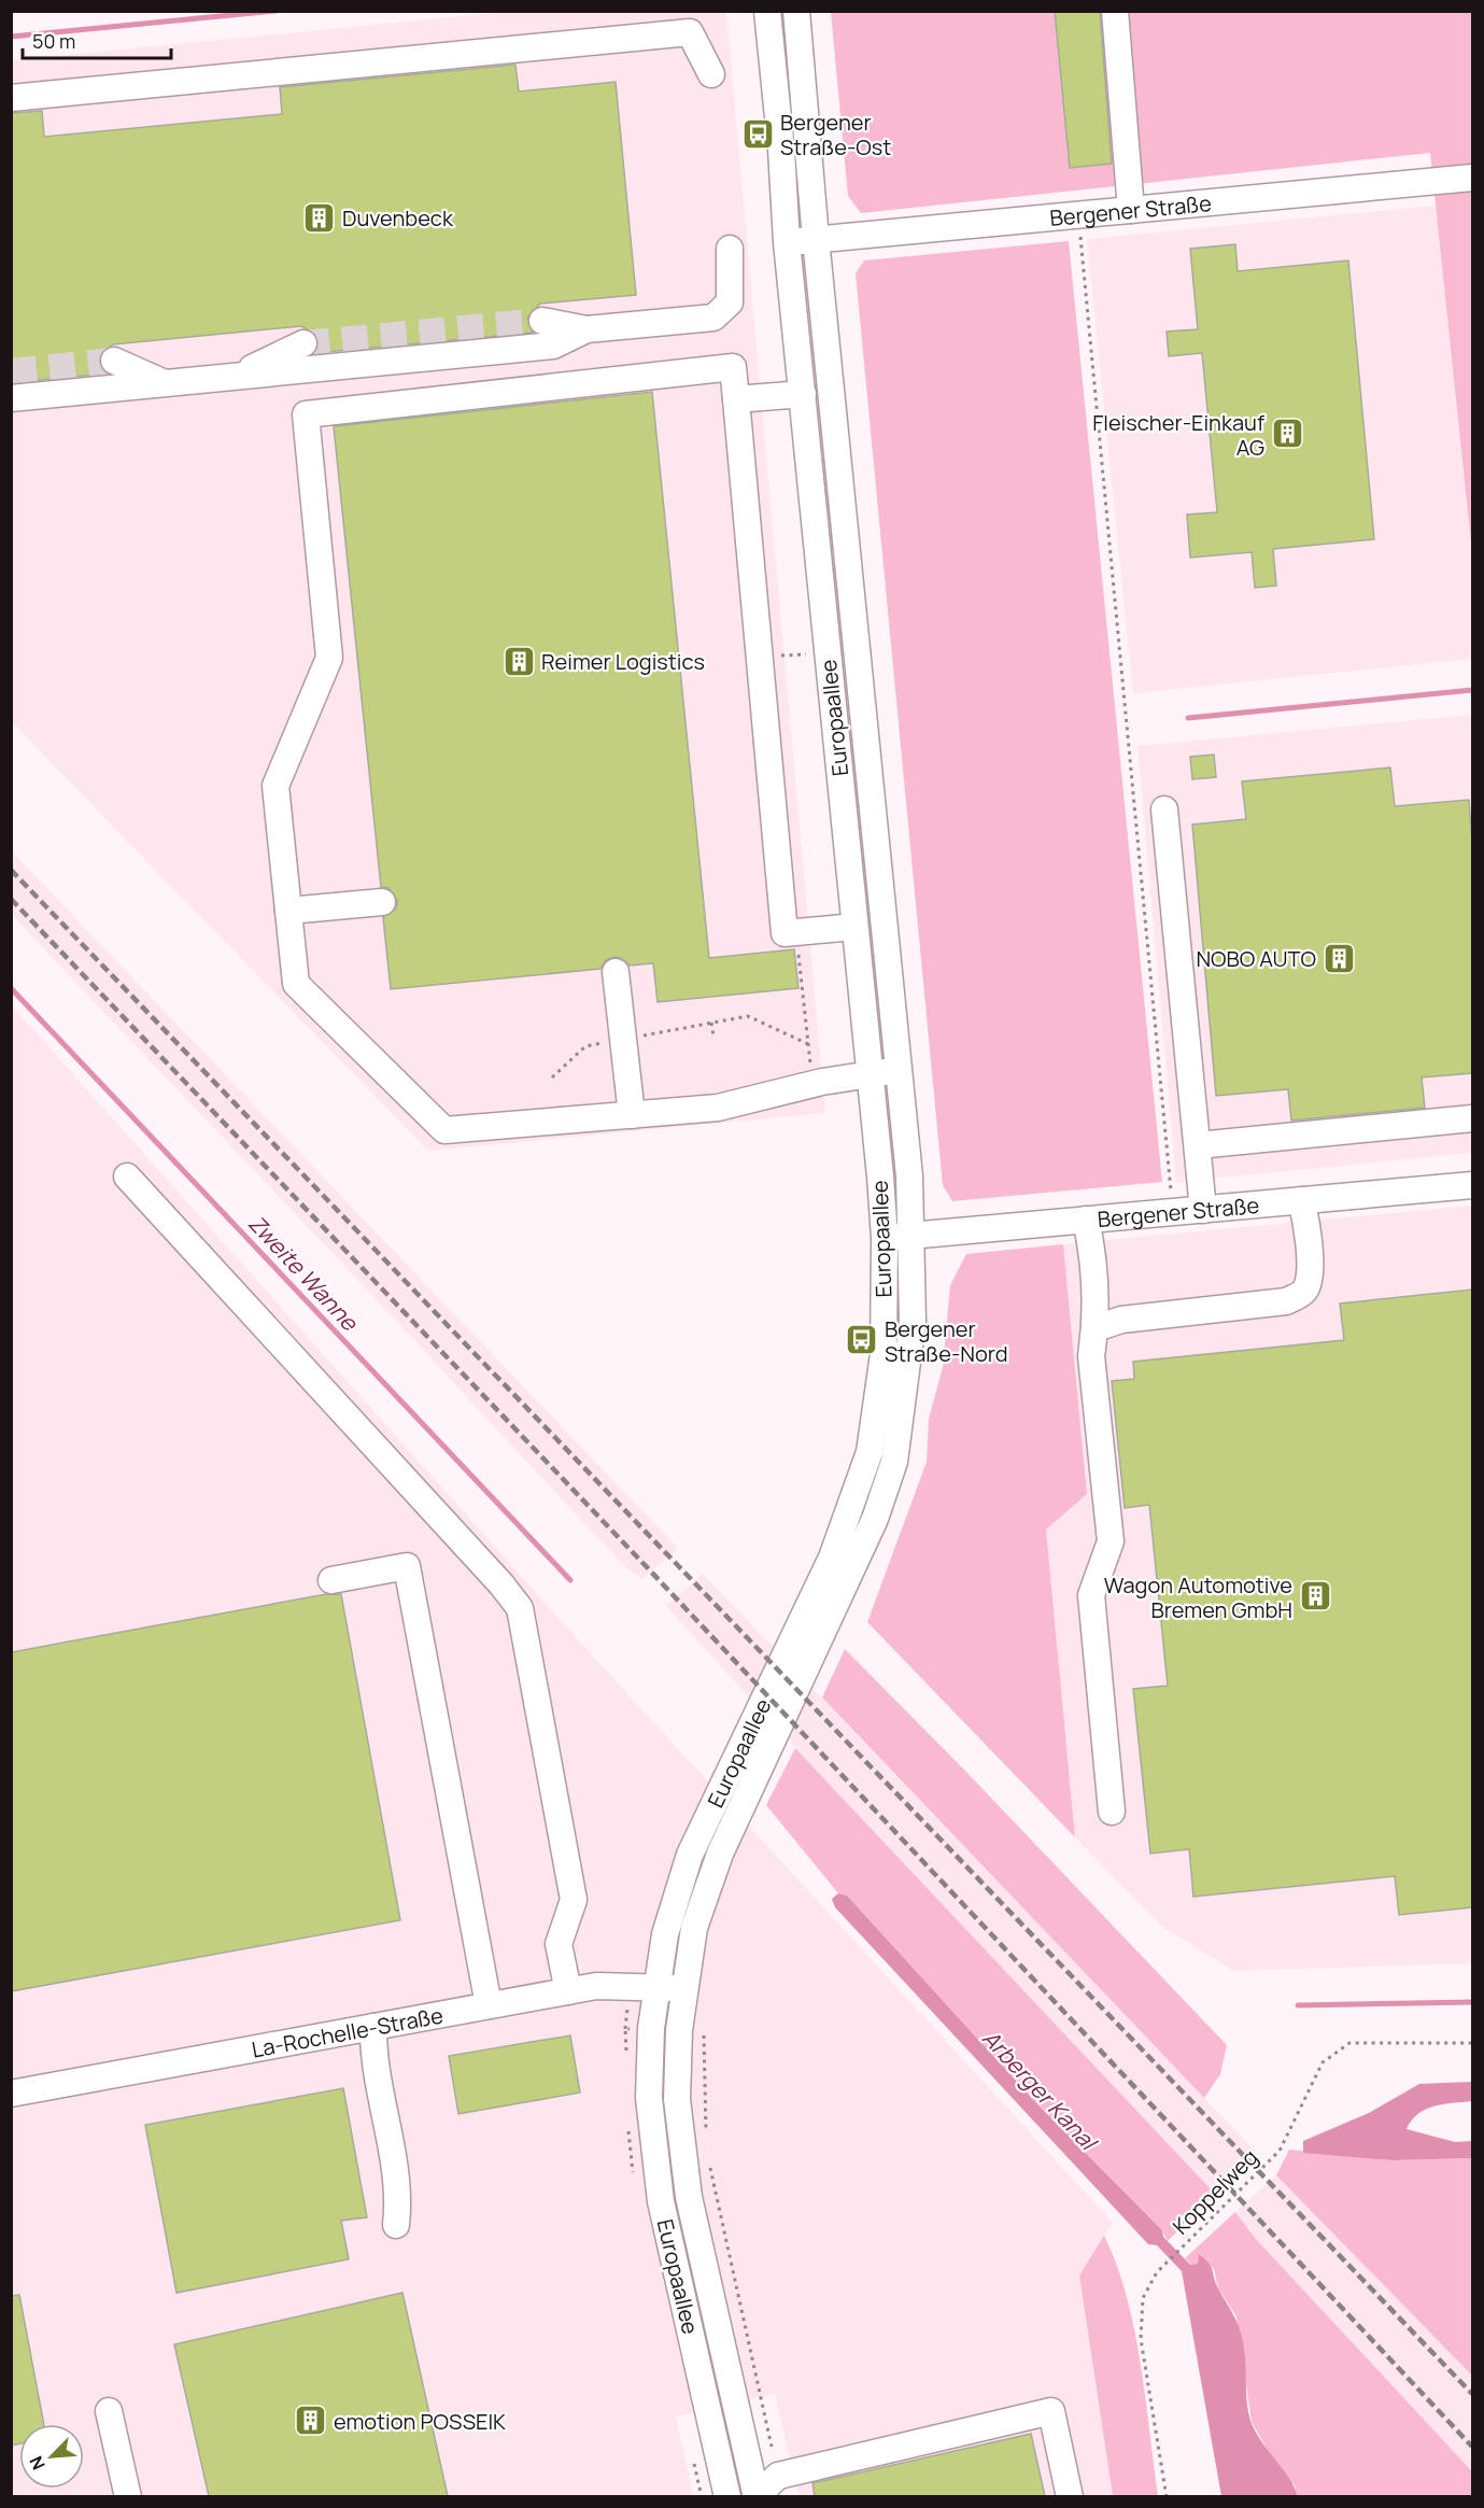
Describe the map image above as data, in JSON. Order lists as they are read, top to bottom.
{
  "streets": {
    "street": ["Bergener Straße", "Europaallee", "La-Rochelle-Straße"],
    "path": ["Koppelweg"]
  },
  "crossings": [
    ["Bergener Straße", "Europaallee"],
    ["Europaallee", "La-Rochelle-Straße"]
  ],
  "water": ["Zweite Wanne", "Arberger Kanal"],
  "places": {
    "bus stop": ["Bergener Straße-Ost", "Bergener Straße-Nord"],
    "building": [
      "Duvenbeck",
      "Fleischer-Einkauf AG",
      "Reimer Logistics",
      "NOBO AUTO",
      "Wagon Automotive Bremen GmbH",
      "emotion POSSEIK"
    ]
  },
  "scale_bar": "50 m",
  "north": "bottom left"
}
